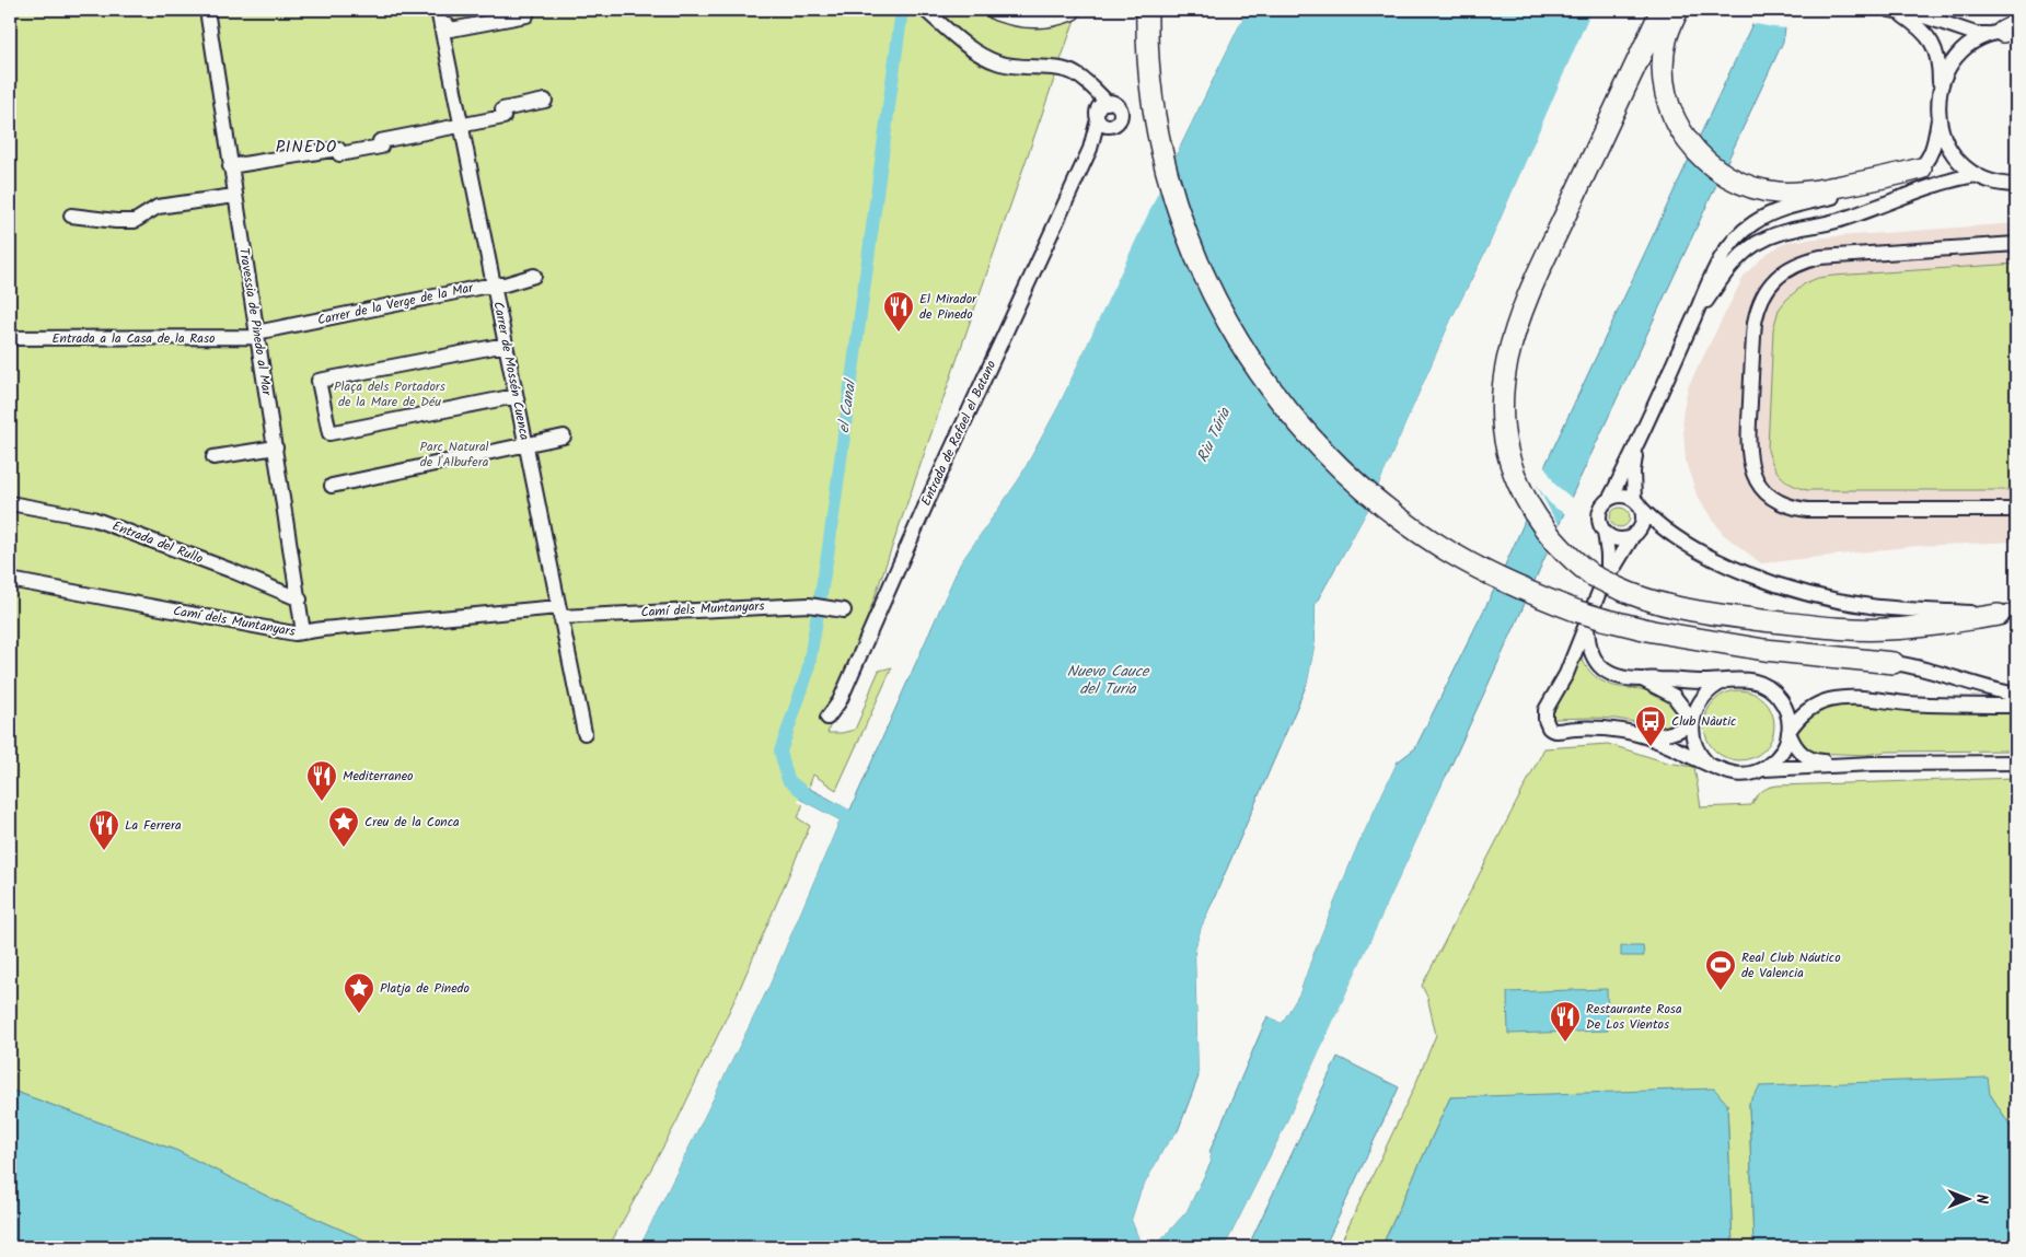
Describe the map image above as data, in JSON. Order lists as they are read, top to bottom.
{
  "streets": {
    "street": [
      "Carrer de la Verge de la Mar",
      "Travessia de Pinedo al Mar",
      "Entrada a la Casa de la Raso",
      "Carrer de Mossén Cuenca",
      "Entrada de Rafael el Batano",
      "Entrada del Rullo",
      "Camí dels Muntanyars"
    ]
  },
  "crossings": [
    ["Carrer de la Verge de la Mar", "Travessia de Pinedo al Mar"],
    ["Carrer de la Verge de la Mar", "Entrada a la Casa de la Raso"],
    ["Carrer de la Verge de la Mar", "Carrer de Mossén Cuenca"],
    ["Travessia de Pinedo al Mar", "Entrada a la Casa de la Raso"],
    ["Travessia de Pinedo al Mar", "Entrada del Rullo"],
    ["Travessia de Pinedo al Mar", "Camí dels Muntanyars"],
    ["Carrer de Mossén Cuenca", "Camí dels Muntanyars"]
  ],
  "districts": ["PINEDO"],
  "water": ["el Canal", "Riu Túria", "Nuevo Cauce del Turia"],
  "parks": ["Plaça dels Portadors de la Mare de Déu", "Parc Natural de l'Albufera"],
  "places": {
    "restaurant": [
      "El Mirador de Pinedo",
      "Mediterraneo",
      "La Ferrera",
      "Restaurante Rosa De Los Vientos"
    ],
    "bus stop": ["Club Nàutic"],
    "place": ["Creu de la Conca", "Platja de Pinedo"],
    "sports": ["Real Club Náutico de Valencia"]
  },
  "north": "right"
}
